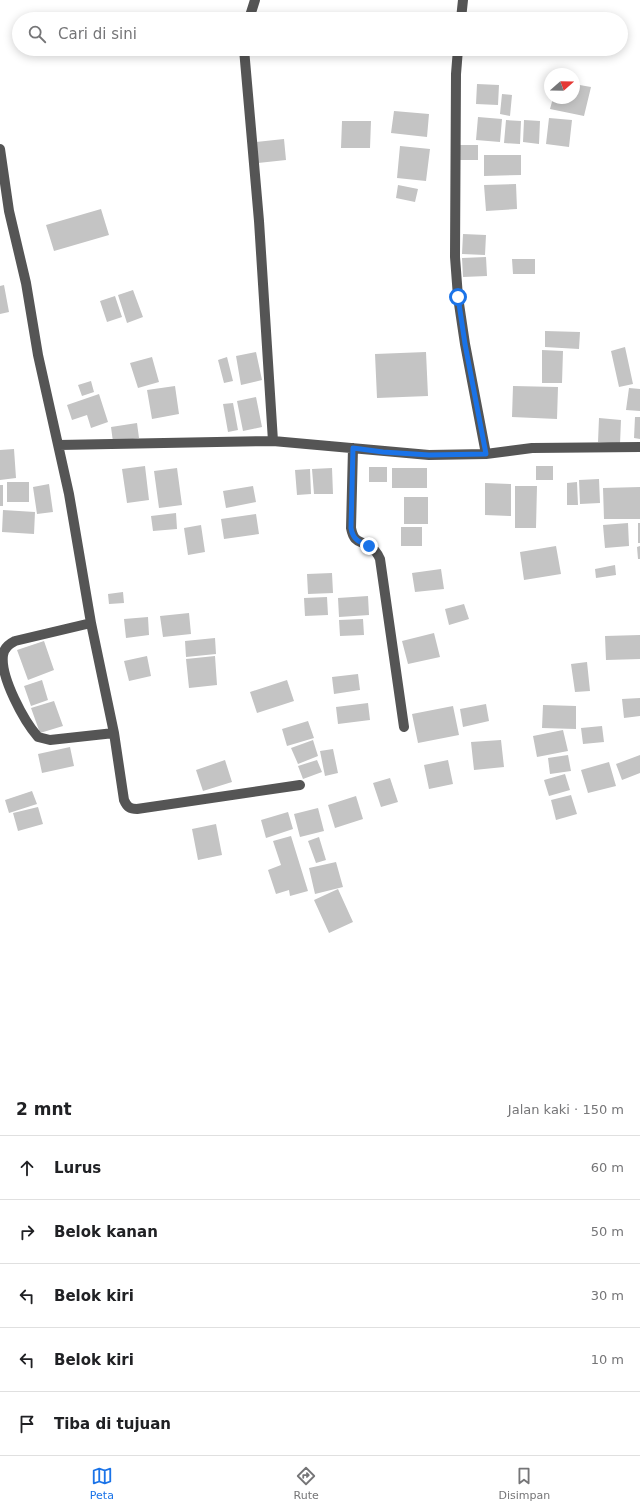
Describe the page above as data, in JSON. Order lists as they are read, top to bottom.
{
  "north": "right",
  "page": {
    "search": "Cari di sini",
    "heading": ["2 mnt", "Jalan kaki · 150 m"],
    "list": [
      ["Lurus", "60 m"],
      ["Belok kanan", "50 m"],
      ["Belok kiri", "30 m"],
      ["Belok kiri", "10 m"],
      "Tiba di tujuan"
    ],
    "nav": ["Peta", "Rute", "Disimpan"]
  }
}
